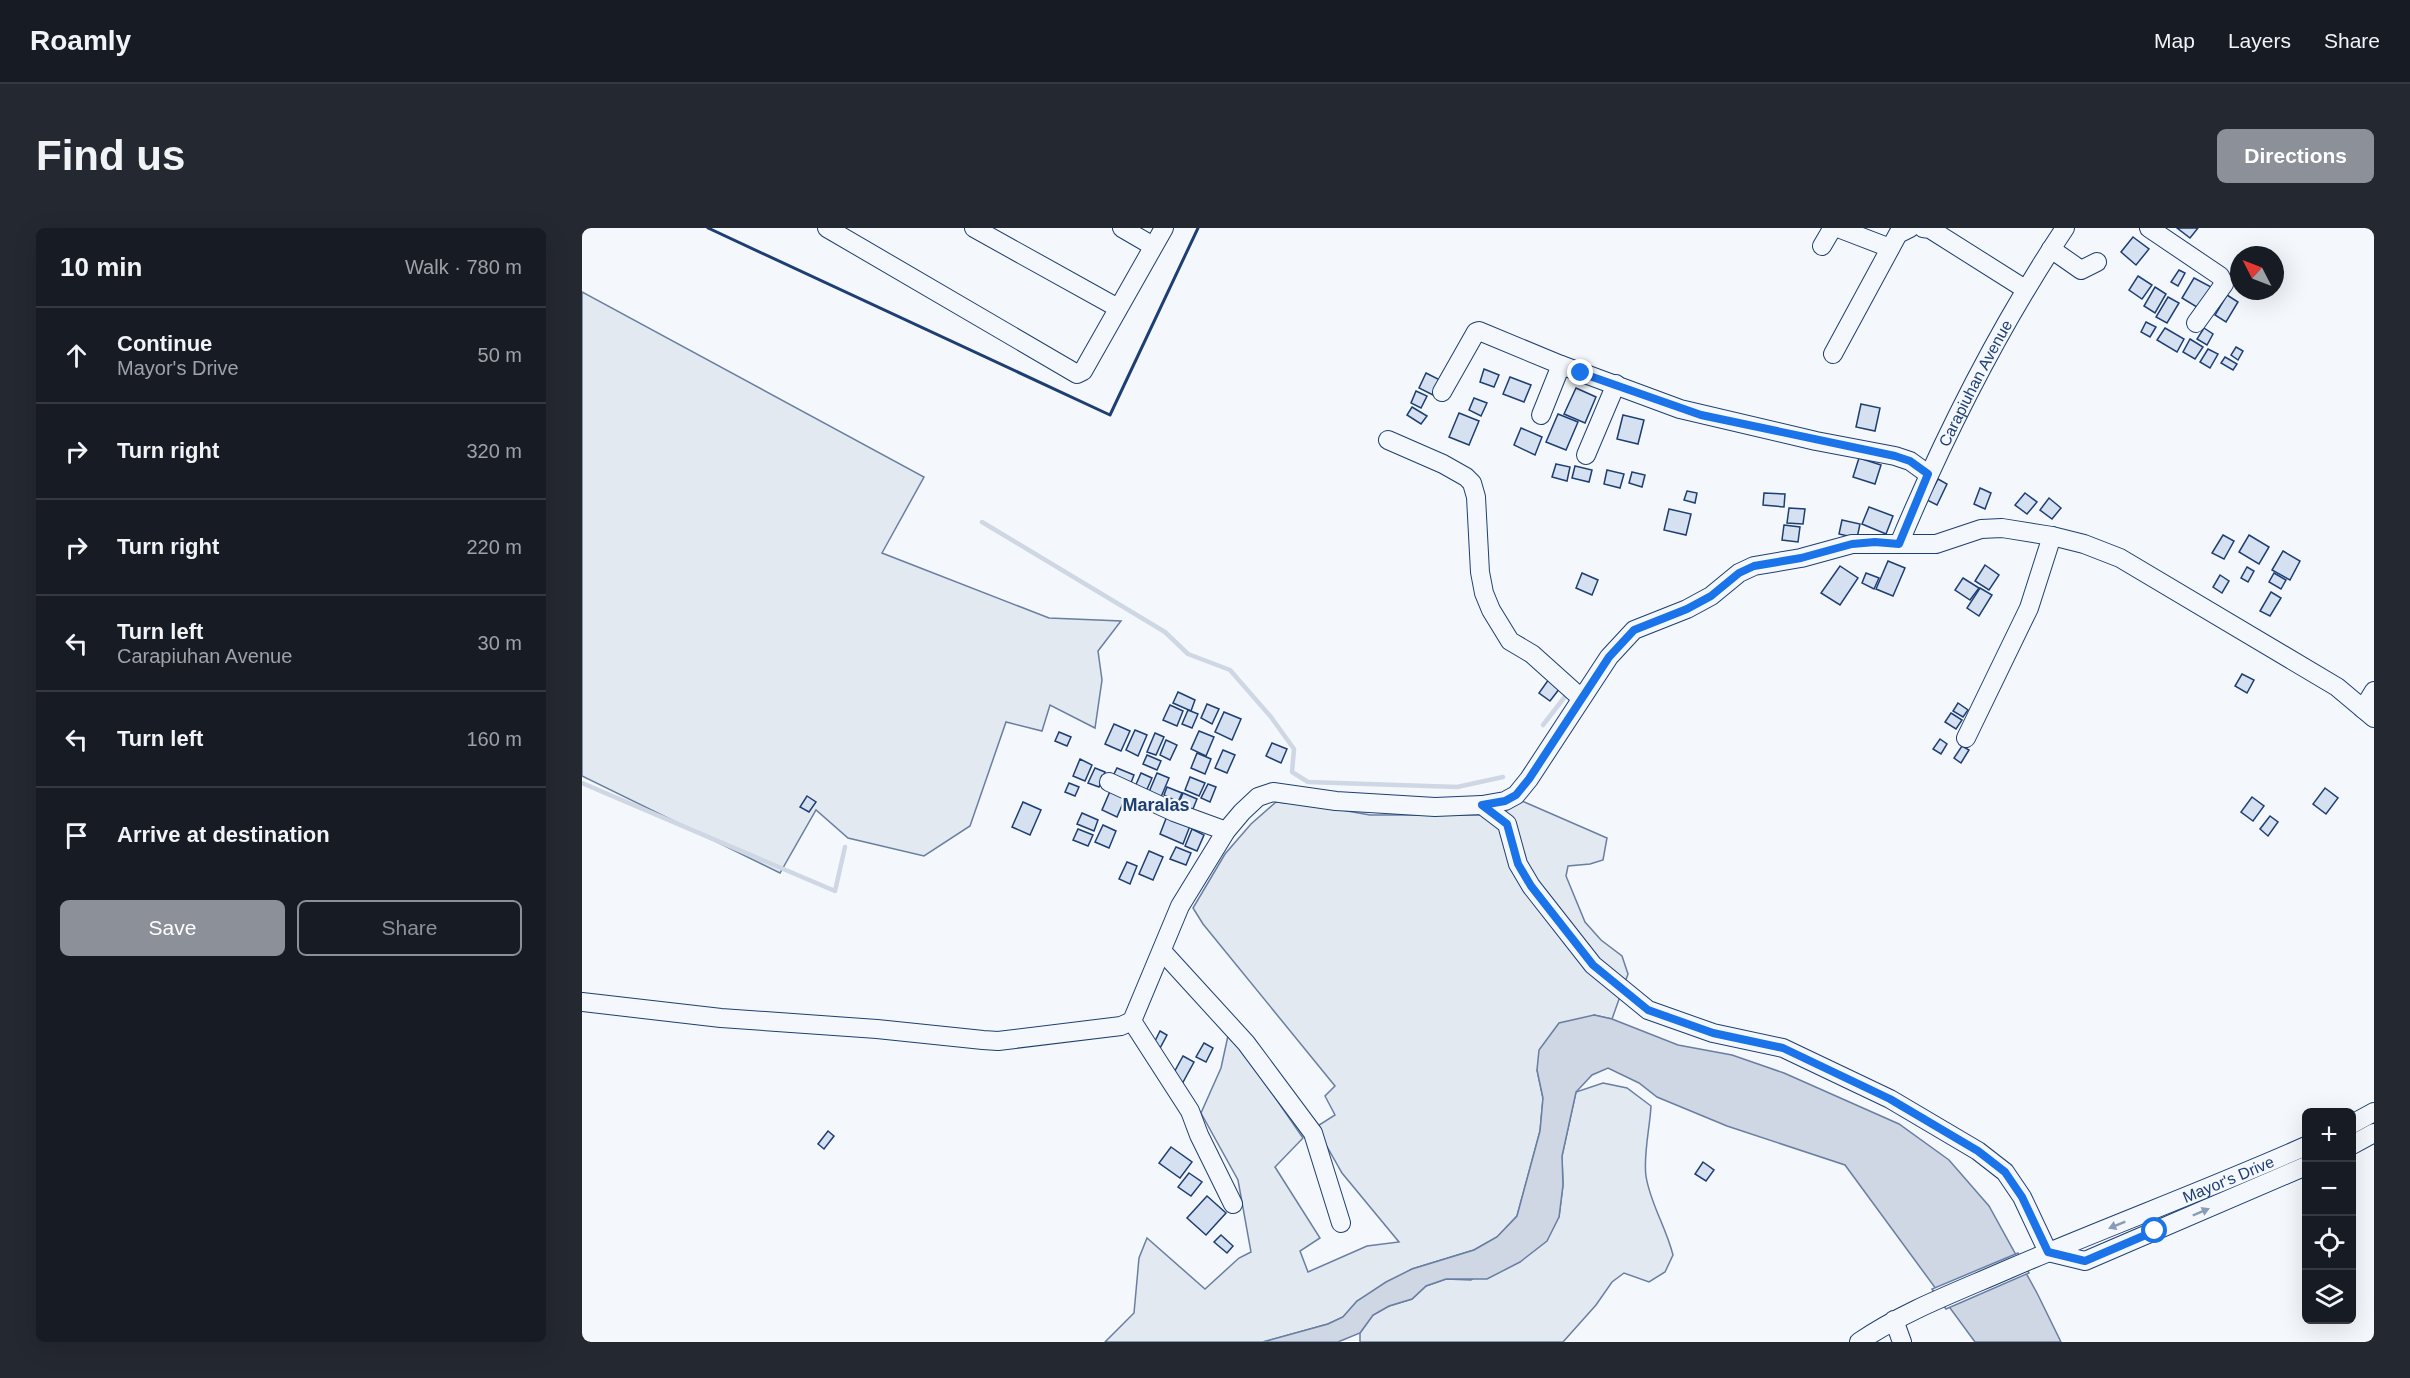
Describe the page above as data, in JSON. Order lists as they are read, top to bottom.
{
  "streets": {
    "street": ["Carapiuhan Avenue", "Mayor's Drive"]
  },
  "districts": ["Maralas"],
  "north": "top left",
  "page": {
    "header": "Roamly",
    "nav": ["Map", "Layers", "Share"],
    "buttons": [
      "Directions",
      ["Save", "Share"]
    ],
    "title": "Find us",
    "heading": ["10 min", "Walk · 780 m"],
    "list": [
      ["Continue", "Mayor's Drive", "50 m"],
      ["Turn right", "320 m"],
      ["Turn right", "220 m"],
      ["Turn left", "Carapiuhan Avenue", "30 m"],
      ["Turn left", "160 m"],
      "Arrive at destination"
    ],
    "map_buttons": ["+", "−"]
  }
}
